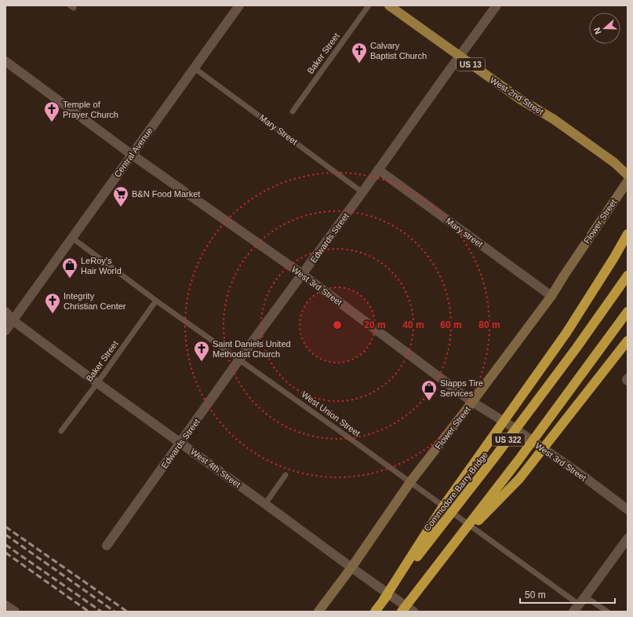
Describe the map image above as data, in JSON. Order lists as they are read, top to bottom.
{
  "streets": {
    "highway": ["US 322", "Commodore Barry Bridge"],
    "main road": ["US 13", "West 2nd Street"],
    "street": [
      "Central Avenue",
      "Flower Street",
      "Mary street",
      "Edwards Street",
      "West 3rd Street",
      "West 4th Street"
    ],
    "lane": ["Baker Street", "Mary Street", "West Union Street"]
  },
  "crossings": [
    ["Baker Street", "West Union Street"],
    ["Baker Street", "West 4th Street"],
    ["West 2nd Street", "Edwards Street"],
    ["Mary Street", "Central Avenue"],
    ["Mary Street", "Edwards Street"],
    ["Central Avenue", "West 3rd Street"],
    ["Central Avenue", "West Union Street"],
    ["Central Avenue", "West 4th Street"],
    ["Flower Street", "Mary street"],
    ["Flower Street", "West 3rd Street"],
    ["Flower Street", "West Union Street"],
    ["Flower Street", "West 4th Street"],
    ["Mary street", "Edwards Street"],
    ["Edwards Street", "West 3rd Street"],
    ["Edwards Street", "West Union Street"],
    ["Edwards Street", "West 4th Street"]
  ],
  "places": {
    "church": [
      "Calvary Baptist Church",
      "Temple of Prayer Church",
      "Integrity Christian Center",
      "Saint Daniels United Methodist Church"
    ],
    "supermarket": ["B&N Food Market"],
    "shop": ["LeRoy's Hair World", "Slapps Tire Services"]
  },
  "scale_bar": "50 m",
  "north": "left",
  "rings": [
    "20 m",
    "40 m",
    "60 m",
    "80 m"
  ]
}
